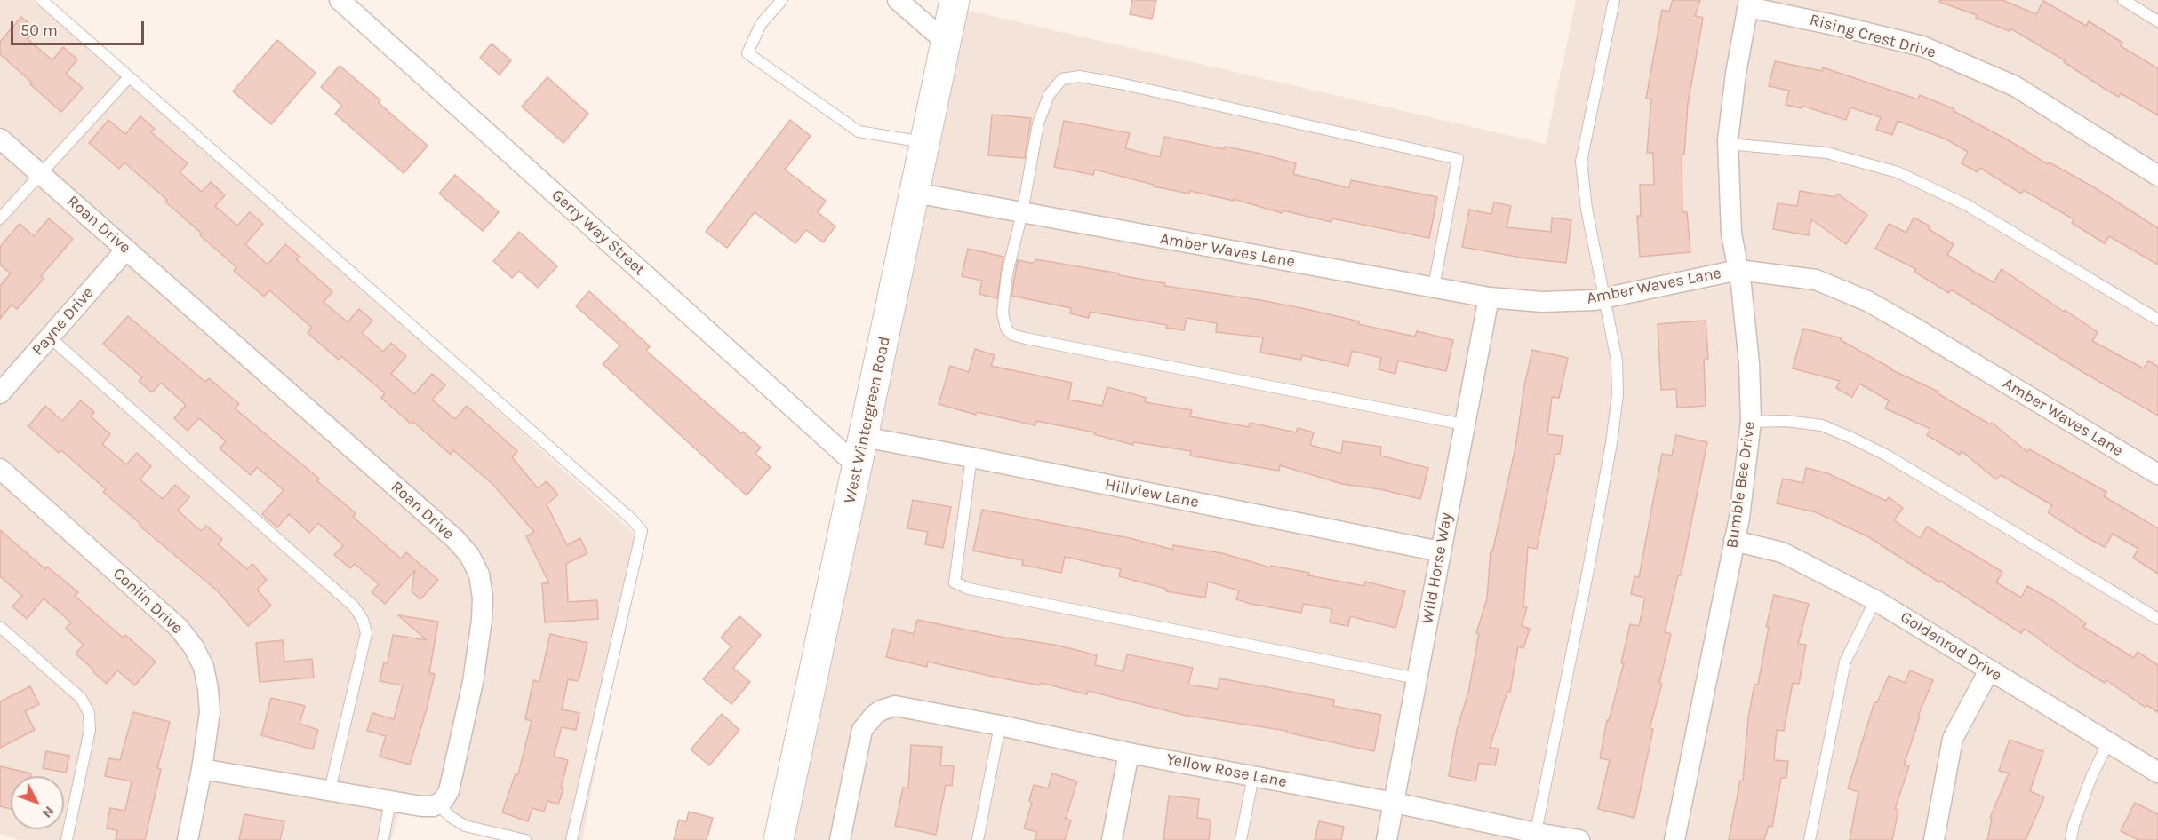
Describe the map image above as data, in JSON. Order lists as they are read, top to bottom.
{
  "streets": {
    "main road": ["West Wintergreen Road"],
    "street": [
      "Rising Crest Drive",
      "Roan Drive",
      "Gerry Way Street",
      "Amber Waves Lane",
      "Payne Drive",
      "Bumble Bee Drive",
      "Hillview Lane",
      "Wild Horse Way",
      "Conlin Drive",
      "Goldenrod Drive",
      "Yellow Rose Lane"
    ]
  },
  "crossings": [
    ["Rising Crest Drive", "Bumble Bee Drive"],
    ["Roan Drive", "Payne Drive"],
    ["Gerry Way Street", "West Wintergreen Road"],
    ["Amber Waves Lane", "West Wintergreen Road"],
    ["Amber Waves Lane", "Bumble Bee Drive"],
    ["Amber Waves Lane", "Wild Horse Way"],
    ["West Wintergreen Road", "Hillview Lane"],
    ["Bumble Bee Drive", "Goldenrod Drive"],
    ["Hillview Lane", "Wild Horse Way"],
    ["Wild Horse Way", "Yellow Rose Lane"]
  ],
  "scale_bar": "50 m",
  "north": "bottom right"
}
